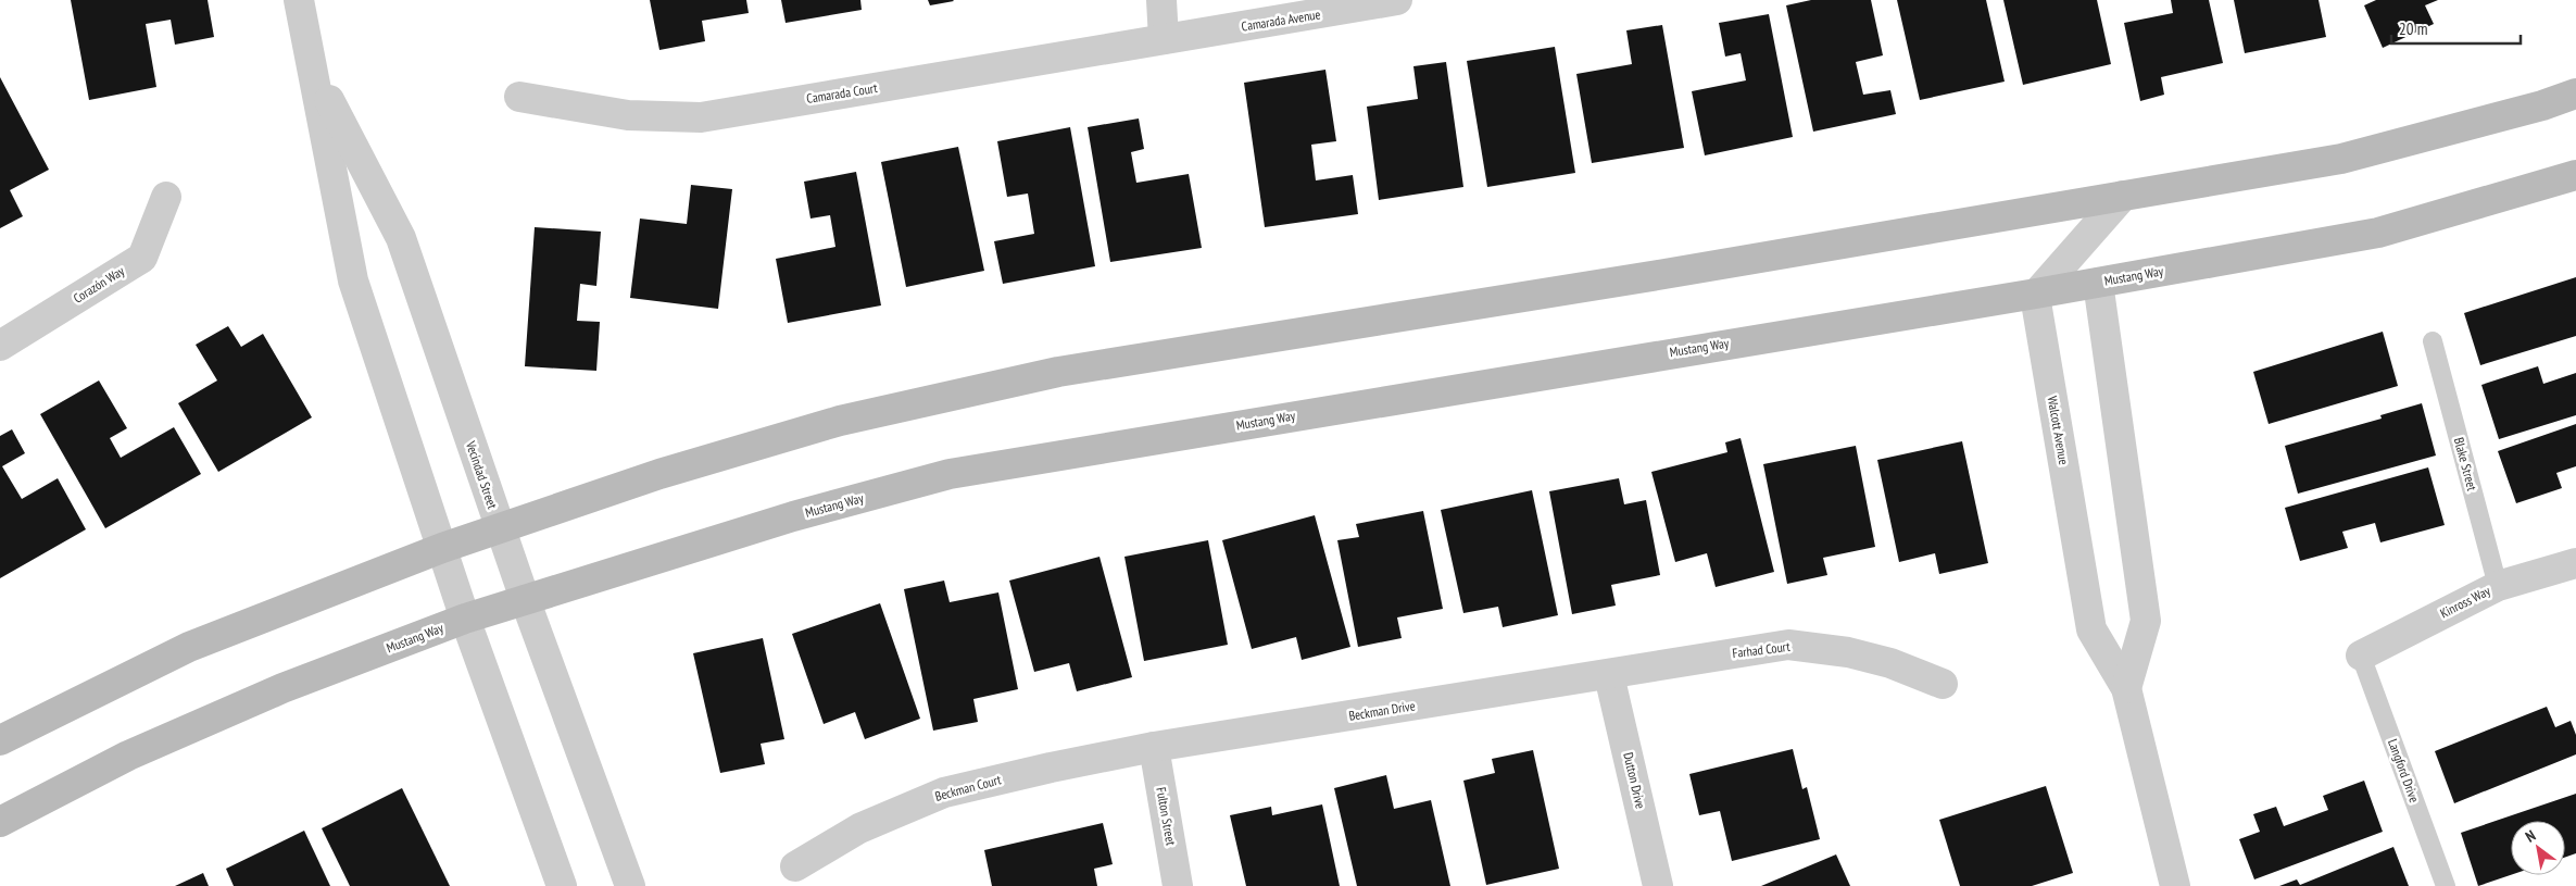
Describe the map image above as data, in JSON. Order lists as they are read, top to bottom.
{
  "streets": {
    "street": [
      "Camarada Avenue",
      "Camarada Court",
      "Mustang Way",
      "Corazón Way",
      "Walcott Avenue",
      "Vecindad Street",
      "Kinross Way",
      "Farhad Court",
      "Beckman Drive",
      "Dutton Drive",
      "Beckman Court",
      "Fulton Street"
    ],
    "lane": ["Blake Street", "Langford Drive"]
  },
  "crossings": [
    ["Camarada Avenue", "Camarada Court"],
    ["Mustang Way", "Walcott Avenue"],
    ["Mustang Way", "Vecindad Street"],
    ["Blake Street", "Kinross Way"],
    ["Kinross Way", "Langford Drive"],
    ["Farhad Court", "Beckman Drive"],
    ["Farhad Court", "Dutton Drive"],
    ["Beckman Drive", "Dutton Drive"],
    ["Beckman Drive", "Beckman Court"],
    ["Beckman Drive", "Fulton Street"],
    ["Beckman Court", "Fulton Street"]
  ],
  "scale_bar": "20 m",
  "north": "top left"
}
